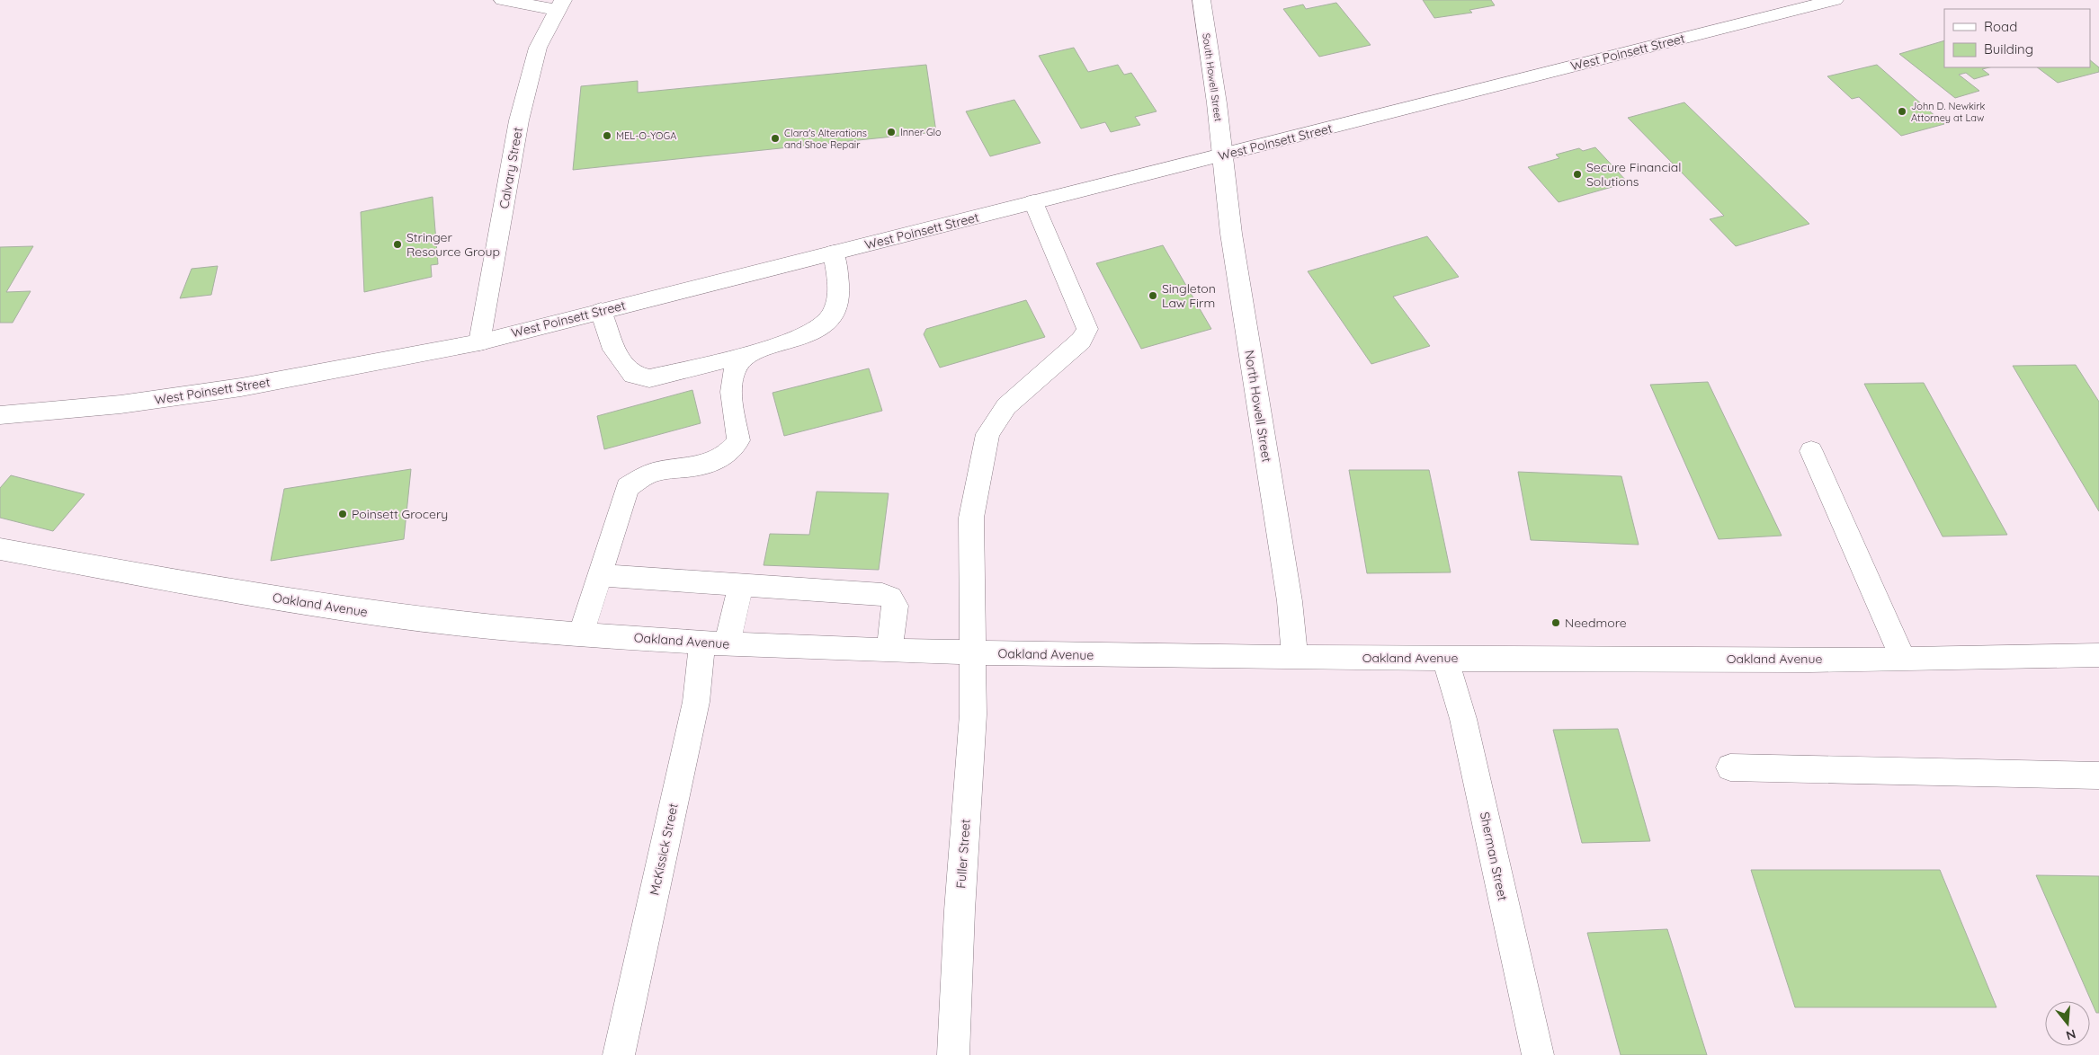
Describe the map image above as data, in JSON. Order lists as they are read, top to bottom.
{
  "streets": {
    "street": [
      "West Poinsett Street",
      "South Howell Street",
      "Calvary Street",
      "North Howell Street",
      "Oakland Avenue",
      "McKissick Street",
      "Fuller Street",
      "Sherman Street"
    ]
  },
  "crossings": [
    ["West Poinsett Street", "South Howell Street"],
    ["West Poinsett Street", "Calvary Street"],
    ["West Poinsett Street", "North Howell Street"],
    ["West Poinsett Street", "Fuller Street"],
    ["South Howell Street", "North Howell Street"],
    ["North Howell Street", "Oakland Avenue"],
    ["Oakland Avenue", "McKissick Street"],
    ["Oakland Avenue", "Fuller Street"],
    ["Oakland Avenue", "Sherman Street"]
  ],
  "places": [
    "John D. Newkirk Attorney at Law",
    "Inner Glo",
    "MEL-O-YOGA",
    "Clara's Alterations and Shoe Repair",
    "Secure Financial Solutions",
    "Stringer Resource Group",
    "Singleton Law Firm",
    "Poinsett Grocery",
    "Needmore"
  ],
  "legend": ["Road", "Building"],
  "north": "bottom"
}
